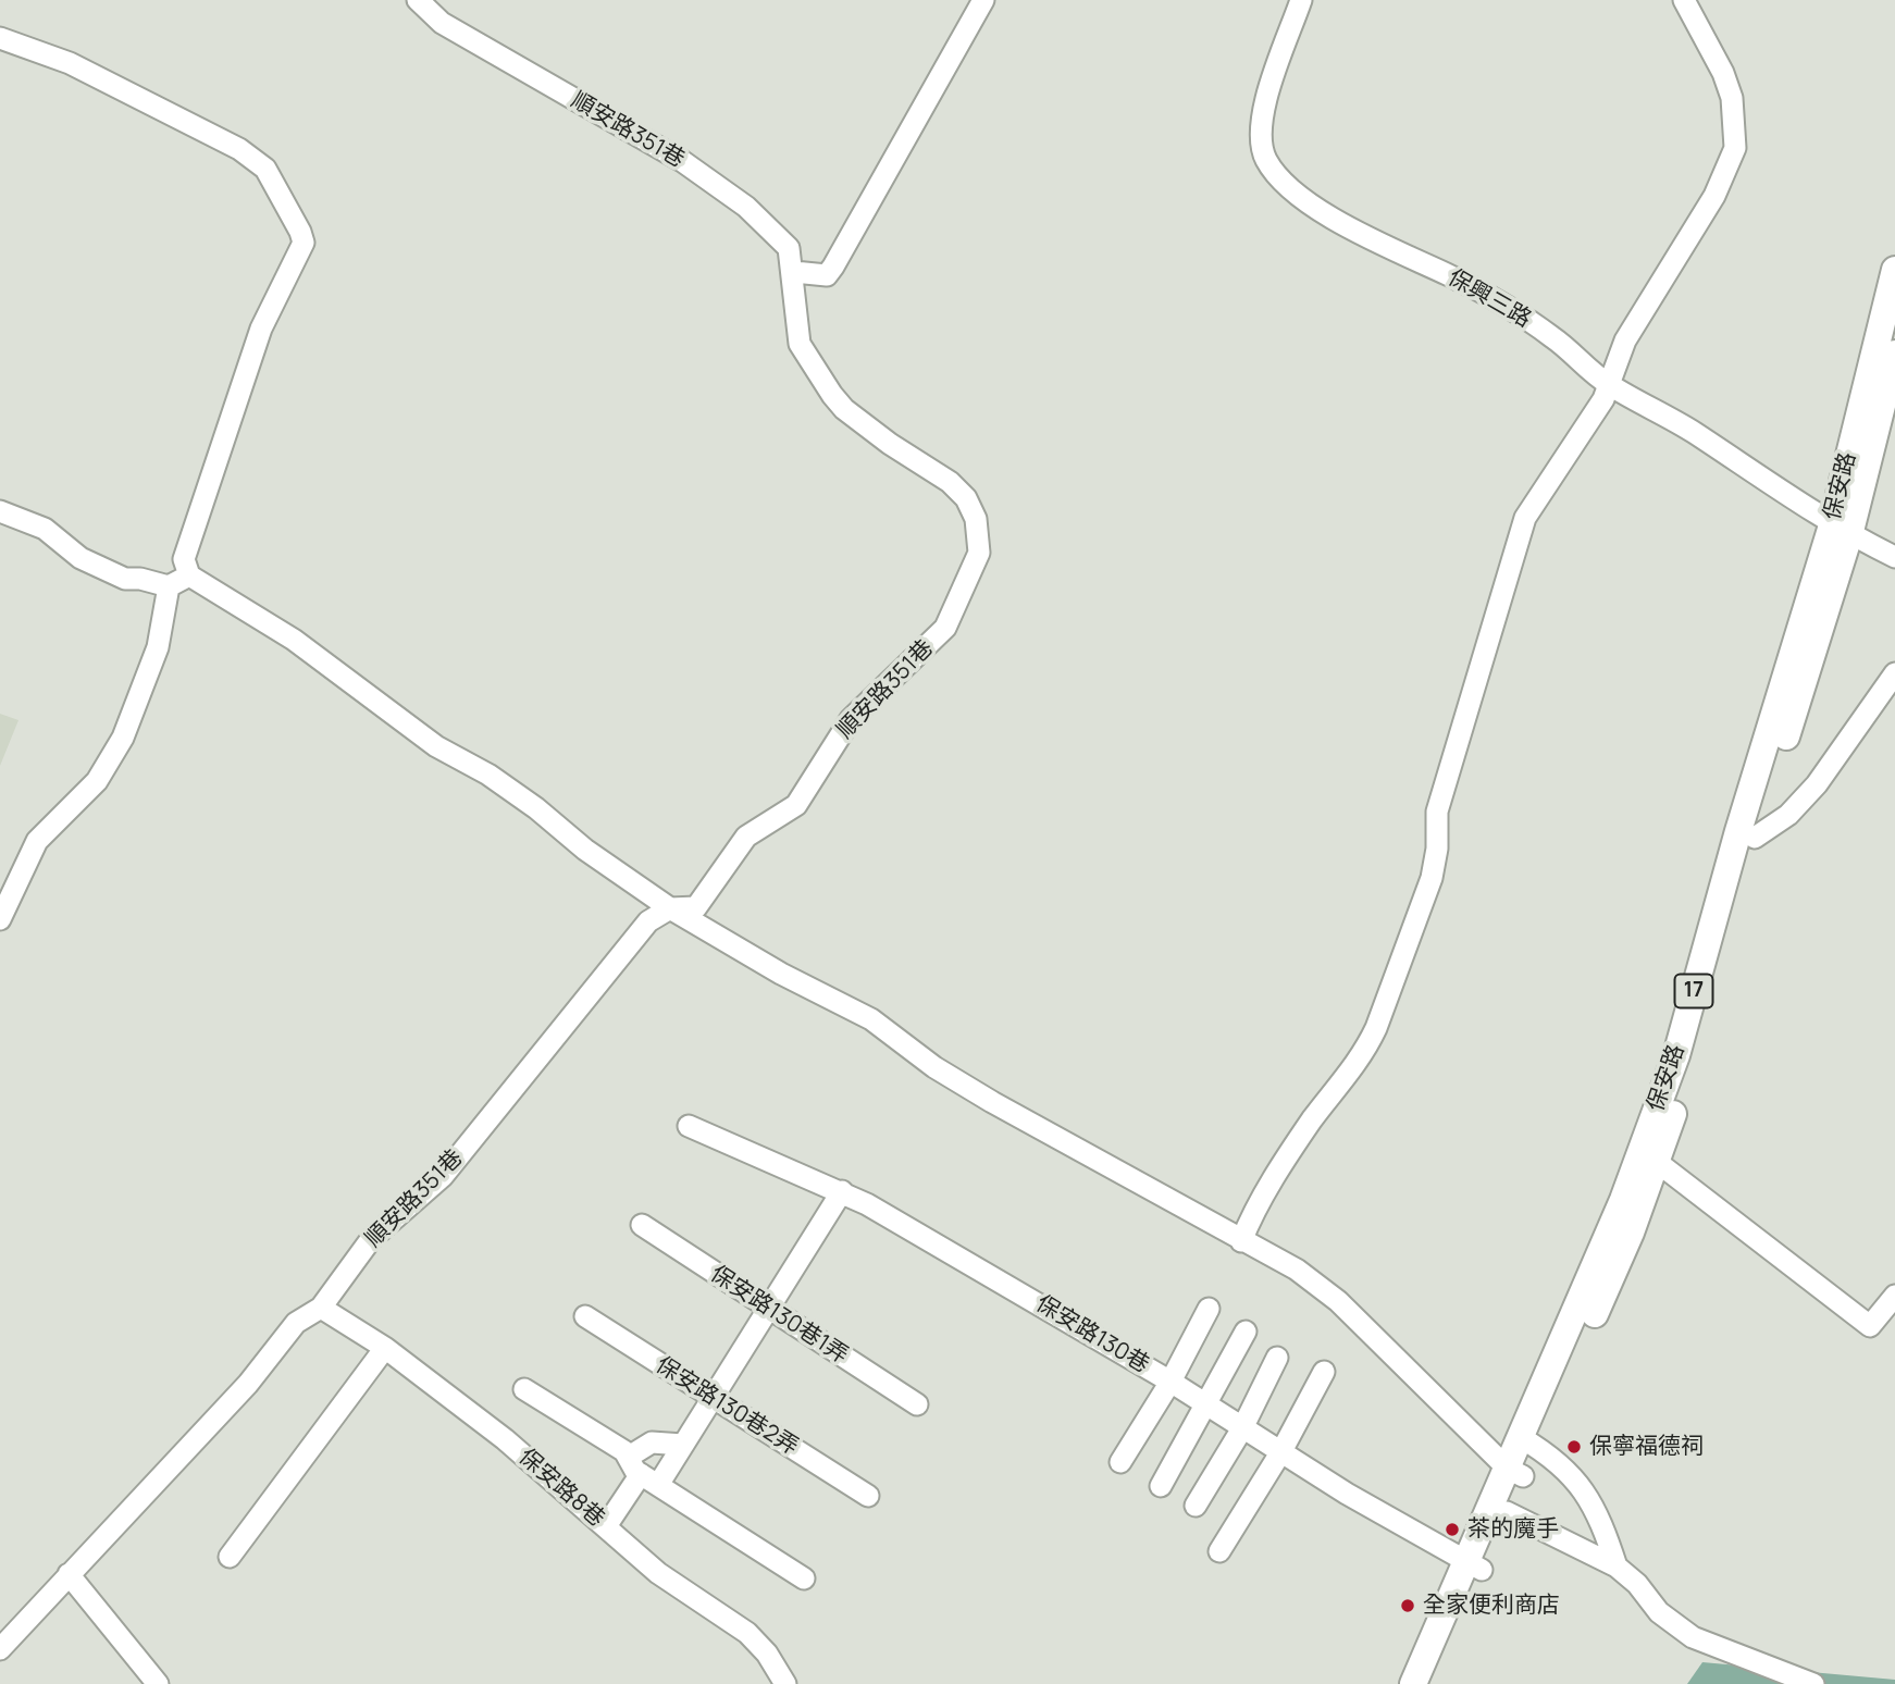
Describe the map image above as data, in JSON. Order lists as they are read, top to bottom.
{
  "streets": {
    "main road": ["保安路", "17"],
    "street": [
      "順安路351巷",
      "保興三路",
      "保安路130巷1弄",
      "保安路130巷",
      "保安路130巷2弄",
      "保安路8巷"
    ]
  },
  "crossings": [
    ["順安路351巷", "保安路8巷"],
    ["保興三路", "保安路"],
    ["保安路", "保安路130巷"]
  ],
  "places": ["保寧福德祠", "茶的魔手", "全家便利商店"]
}
